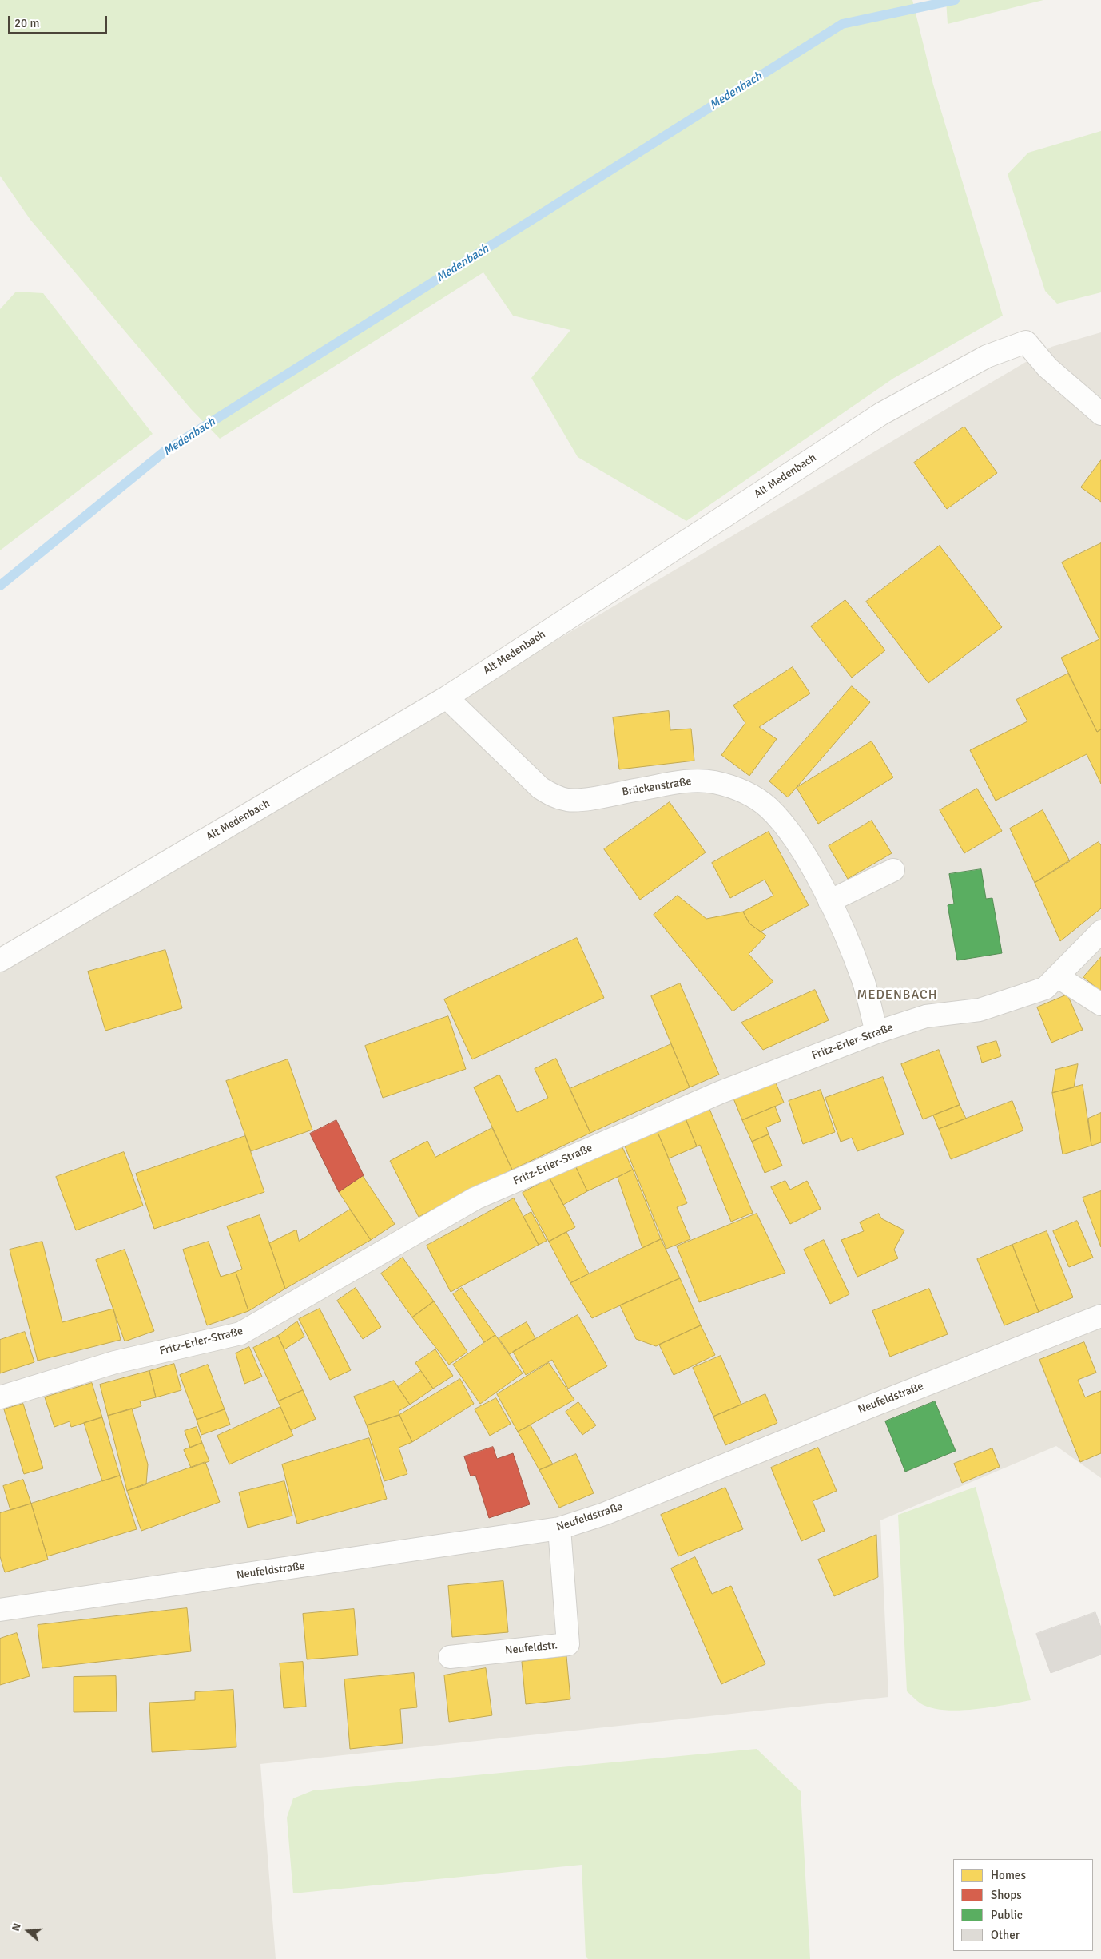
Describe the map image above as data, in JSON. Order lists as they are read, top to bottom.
{
  "streets": {
    "street": [
      "Alt Medenbach",
      "Brückenstraße",
      "Fritz-Erler-Straße",
      "Neufeldstraße",
      "Neufeldstr."
    ]
  },
  "crossings": [
    ["Alt Medenbach", "Brückenstraße"],
    ["Brückenstraße", "Fritz-Erler-Straße"],
    ["Neufeldstraße", "Neufeldstr."]
  ],
  "districts": ["MEDENBACH"],
  "water": ["Medenbach"],
  "legend": [
    "Homes",
    "Shops",
    "Public",
    "Other"
  ],
  "scale_bar": "20 m",
  "north": "left"
}
